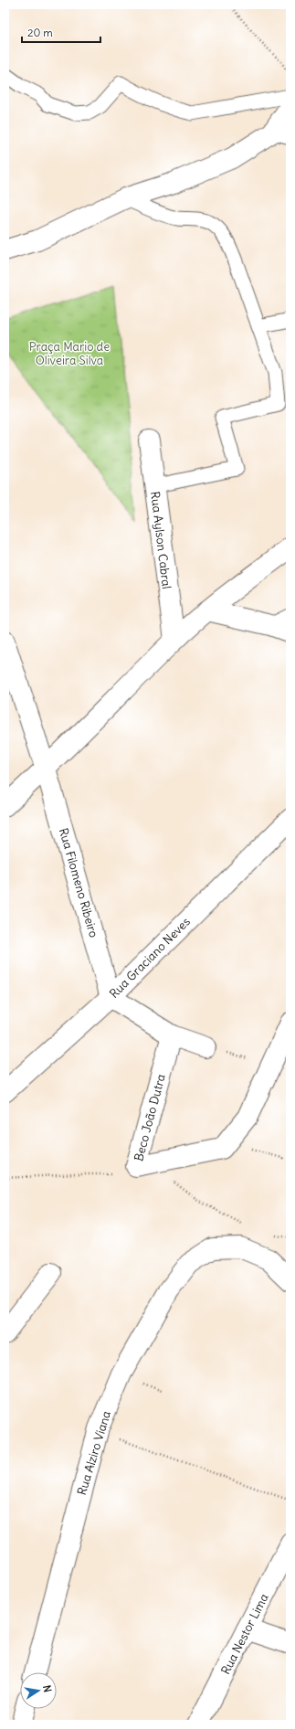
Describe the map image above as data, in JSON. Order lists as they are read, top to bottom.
{
  "streets": {
    "street": [
      "Rua Aylson Cabral",
      "Rua Filomeno Ribeiro",
      "Rua Graciano Neves",
      "Beco João Dutra",
      "Rua Alziro Viana",
      "Rua Nestor Lima"
    ]
  },
  "crossings": [
    ["Rua Filomeno Ribeiro", "Rua Graciano Neves"]
  ],
  "parks": ["Praça Mario de Oliveira Silva"],
  "scale_bar": "20 m",
  "north": "right"
}
